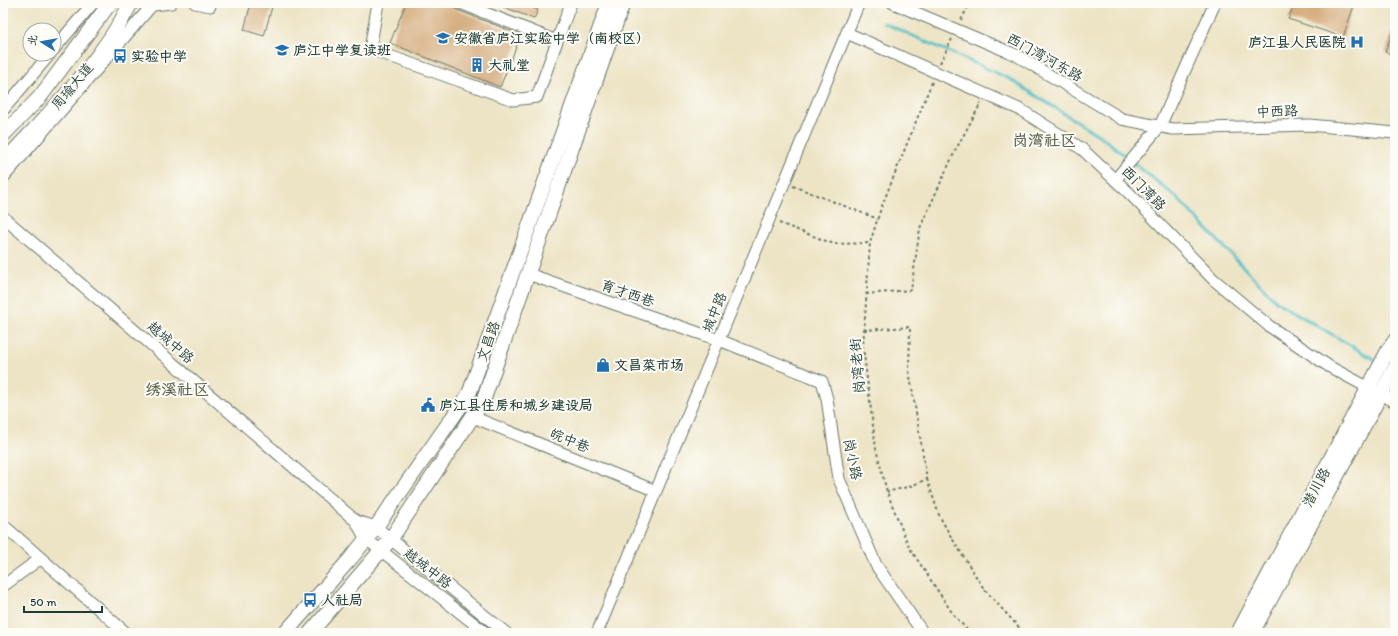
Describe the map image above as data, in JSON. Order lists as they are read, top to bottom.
{
  "streets": {
    "main road": ["周瑜大道", "文昌路", "潜川路"],
    "street": [
      "西门湾河东路",
      "中西路",
      "西门湾路",
      "育才西巷",
      "城中路",
      "越城中路",
      "皖中巷",
      "岗小路"
    ],
    "path": ["岗湾老街"]
  },
  "crossings": [
    ["西门湾河东路", "中西路"],
    ["西门湾河东路", "岗湾老街"],
    ["西门湾路", "城中路"],
    ["西门湾路", "岗湾老街"],
    ["西门湾路", "潜川路"],
    ["育才西巷", "城中路"],
    ["育才西巷", "文昌路"],
    ["育才西巷", "岗小路"],
    ["城中路", "皖中巷"],
    ["城中路", "岗小路"],
    ["文昌路", "越城中路"],
    ["文昌路", "皖中巷"]
  ],
  "districts": ["岗湾社区", "绣溪社区"],
  "places": {
    "school or university": ["安徽省庐江实验中学（南校区）", "庐江中学复读班"],
    "hospital": ["庐江县人民医院"],
    "bus stop": ["实验中学", "人社局"],
    "building": ["大礼堂"],
    "shop": ["文昌菜市场"],
    "public building": ["庐江县住房和城乡建设局"]
  },
  "scale_bar": "50 m",
  "north": "left"
}
